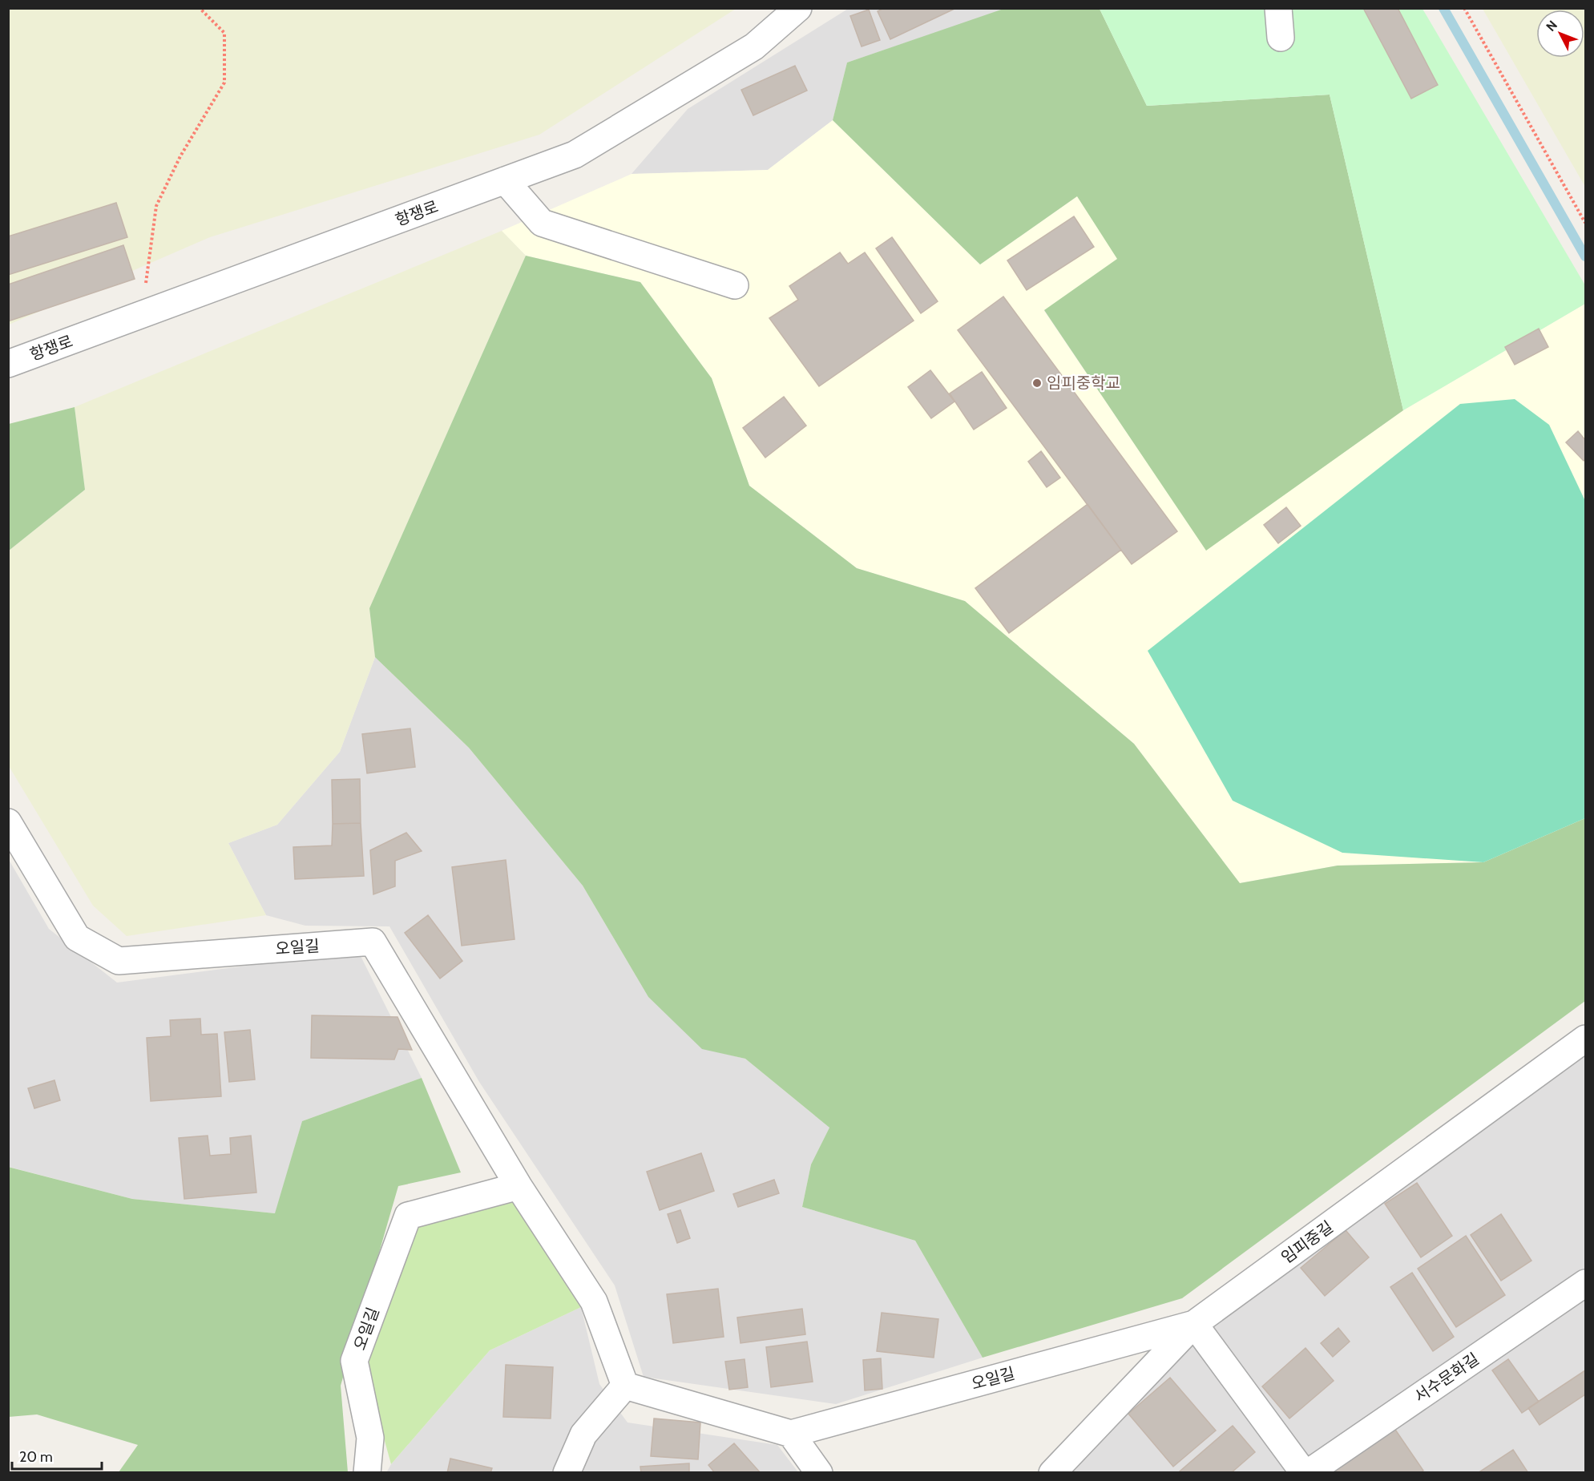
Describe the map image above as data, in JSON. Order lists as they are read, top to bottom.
{
  "streets": {
    "street": [
      "항쟁로",
      "오일길",
      "임피중길",
      "서수문화길"
    ]
  },
  "crossings": [
    ["오일길", "임피중길"]
  ],
  "places": ["임피중학교"],
  "scale_bar": "20 m",
  "north": "top left"
}
